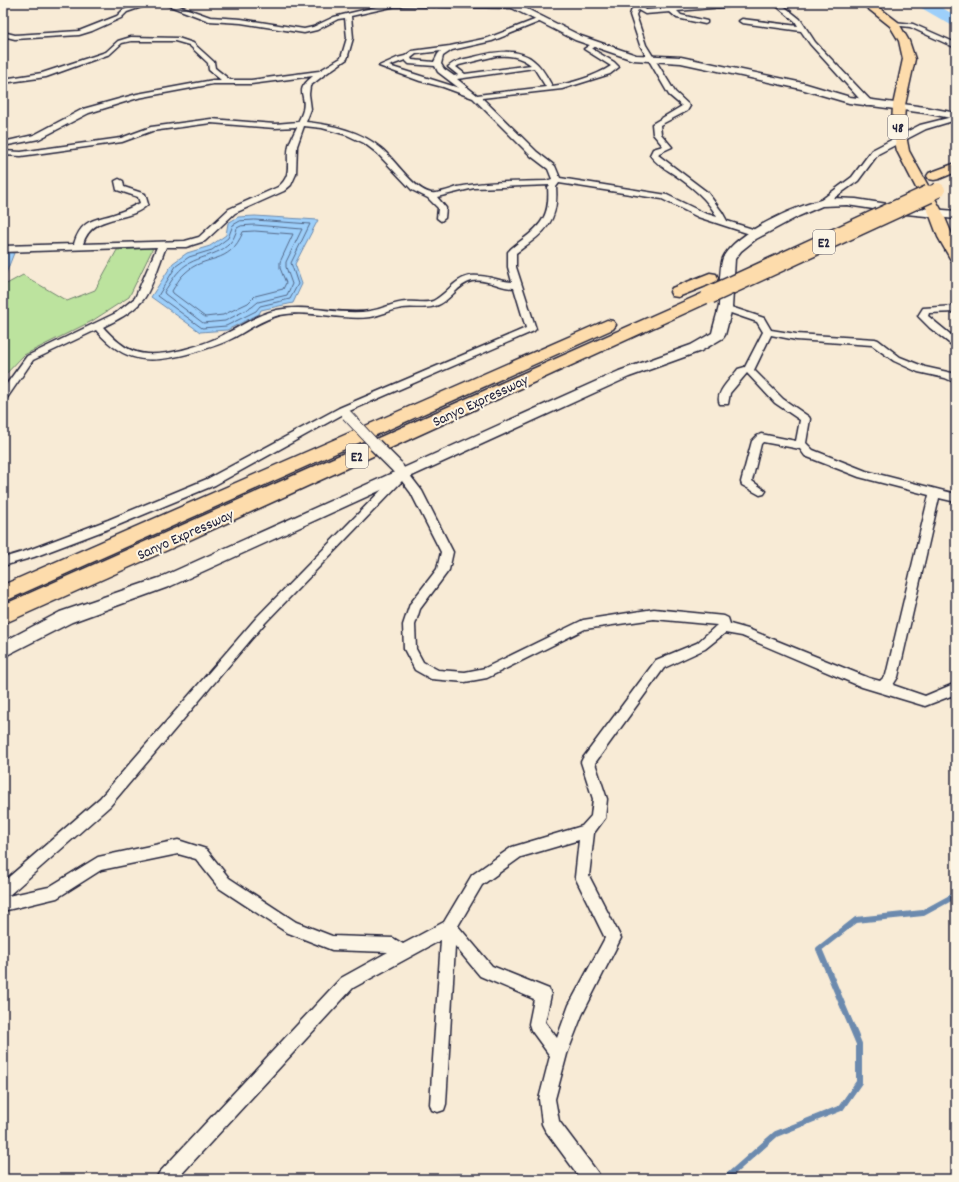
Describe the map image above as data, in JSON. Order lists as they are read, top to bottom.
{
  "streets": {
    "highway": ["E2", "Sanyo Expressway"],
    "main road": ["48"]
  }
}
